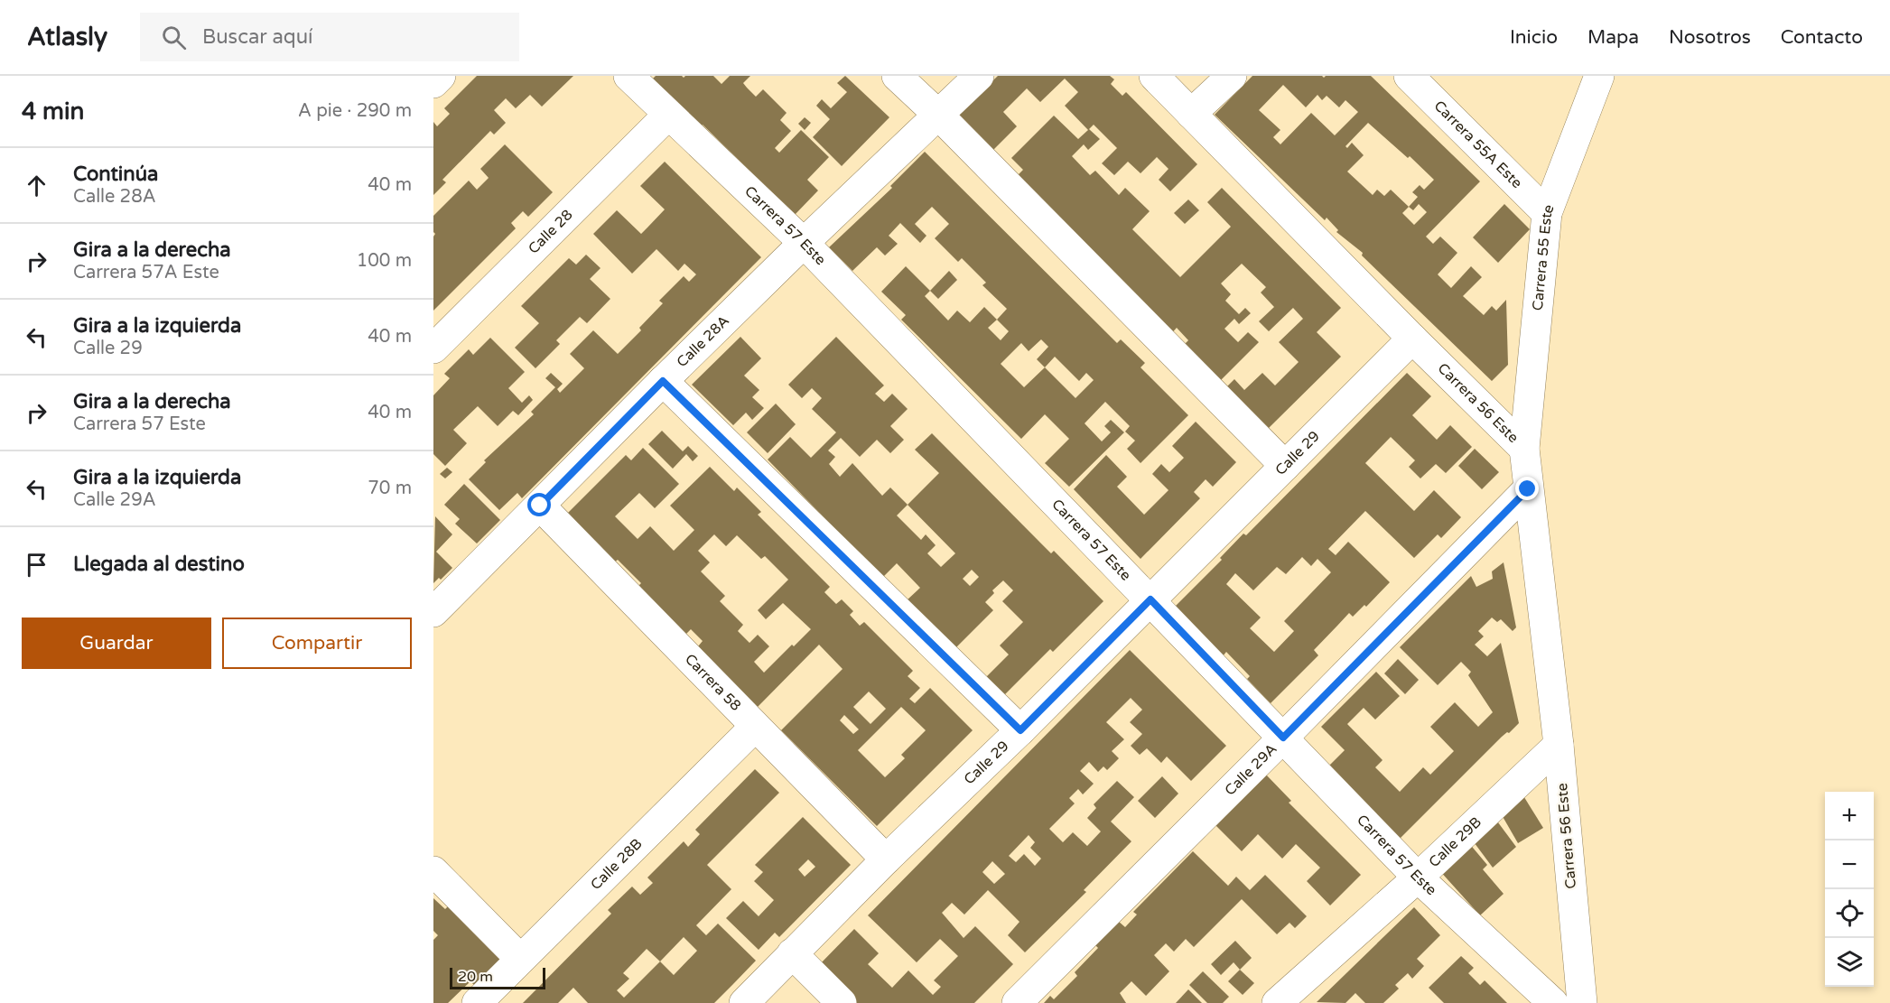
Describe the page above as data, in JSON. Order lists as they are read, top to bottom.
{
  "streets": {
    "street": [
      "Carrera 55A Este",
      "Carrera 57 Este",
      "Calle 28",
      "Carrera 55 Este",
      "Calle 28A",
      "Carrera 56 Este",
      "Calle 29",
      "Carrera 58",
      "Calle 29A",
      "Calle 29B",
      "Calle 28B"
    ]
  },
  "crossings": [
    ["Carrera 55A Este", "Carrera 55 Este"],
    ["Carrera 57 Este", "Calle 28"],
    ["Carrera 57 Este", "Calle 28A"],
    ["Carrera 57 Este", "Calle 29"],
    ["Carrera 57 Este", "Calle 29A"],
    ["Carrera 57 Este", "Calle 29B"],
    ["Carrera 55 Este", "Carrera 56 Este"],
    ["Calle 28A", "Carrera 58"],
    ["Carrera 56 Este", "Calle 29"],
    ["Carrera 56 Este", "Calle 29A"],
    ["Carrera 56 Este", "Calle 29B"],
    ["Calle 29", "Carrera 58"],
    ["Carrera 58", "Calle 28B"]
  ],
  "scale_bar": "20 m",
  "page": {
    "header": "Atlasly",
    "search": "Buscar aquí",
    "nav": [
      "Inicio",
      "Mapa",
      "Nosotros",
      "Contacto"
    ],
    "heading": ["4 min", "A pie · 290 m"],
    "list": [
      ["Continúa", "Calle 28A", "40 m"],
      ["Gira a la derecha", "Carrera 57A Este", "100 m"],
      ["Gira a la izquierda", "Calle 29", "40 m"],
      ["Gira a la derecha", "Carrera 57 Este", "40 m"],
      ["Gira a la izquierda", "Calle 29A", "70 m"],
      "Llegada al destino"
    ],
    "buttons": ["Guardar", "Compartir"],
    "map_buttons": ["+", "−"],
    "scale": "20 m"
  }
}
